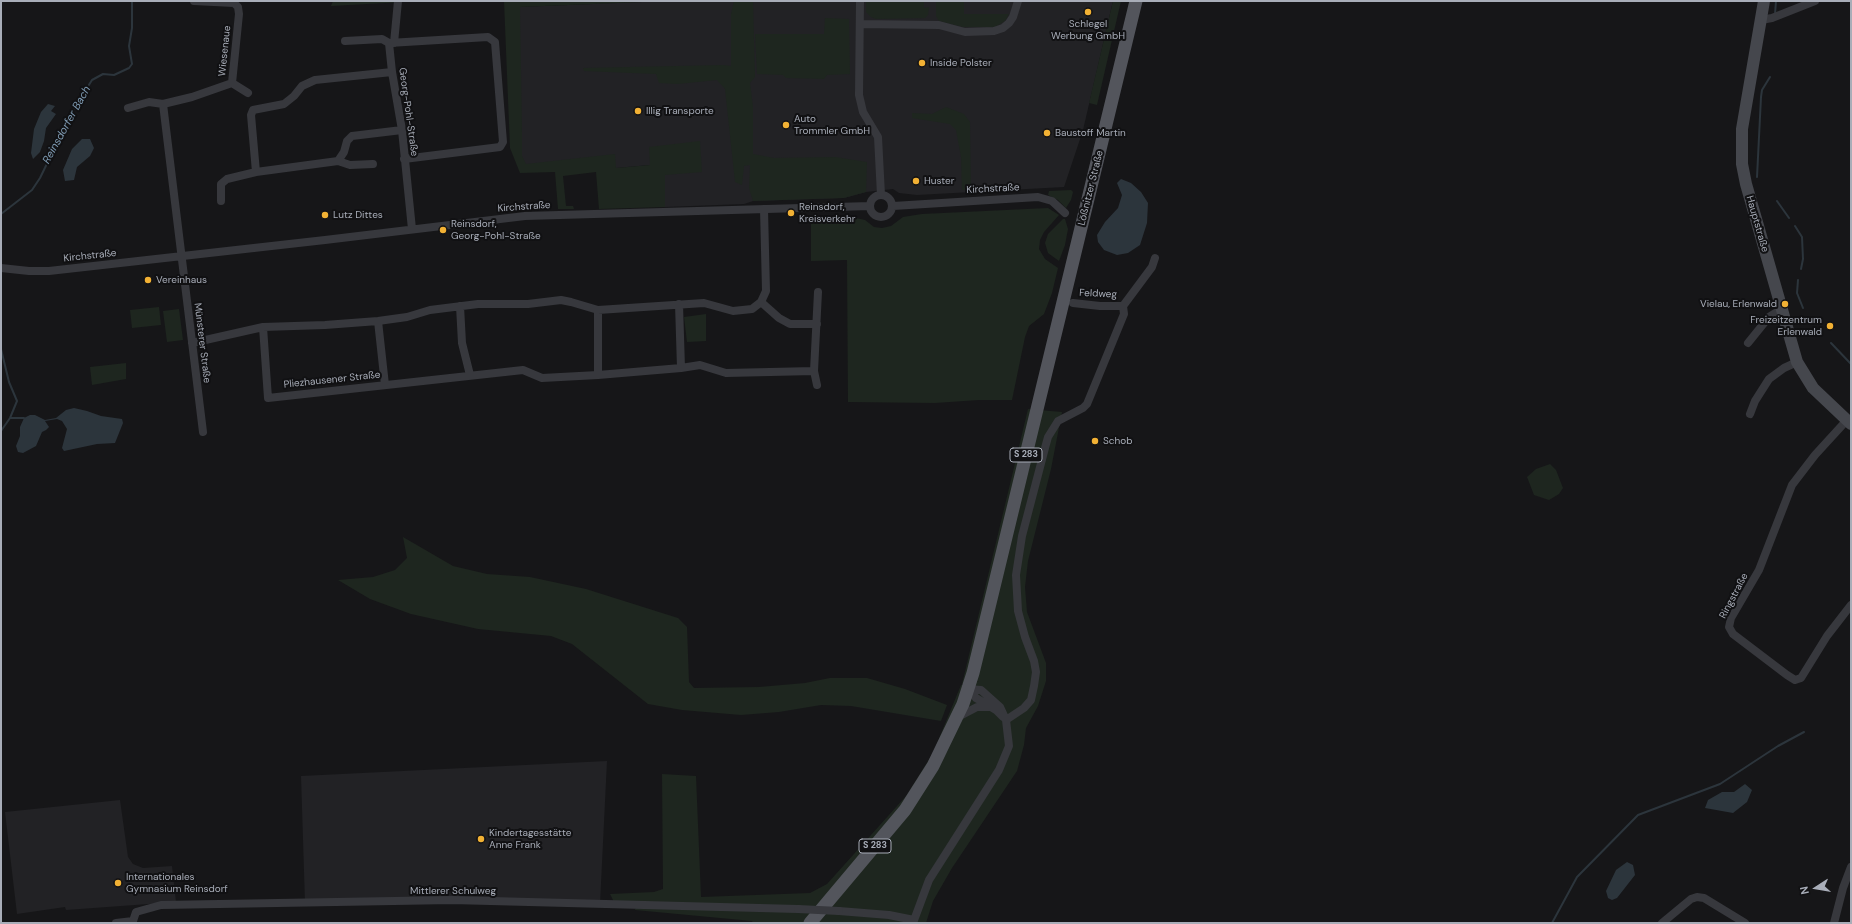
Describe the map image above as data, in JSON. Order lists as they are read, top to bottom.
{
  "streets": {
    "main road": ["Lößnitzer Straße", "Hauptstraße", "S 283"],
    "street": [
      "Wiesenaue",
      "Georg-Pohl-Straße",
      "Kirchstraße",
      "Feldweg",
      "Münsterer Straße",
      "Pliezhausener Straße",
      "Ringstraße",
      "Mittlerer Schulweg"
    ]
  },
  "crossings": [
    ["Georg-Pohl-Straße", "Kirchstraße"],
    ["Lößnitzer Straße", "S 283"],
    ["Kirchstraße", "Münsterer Straße"],
    ["Hauptstraße", "Ringstraße"]
  ],
  "water": ["Reinsdorfer Bach"],
  "places": [
    "Schlegel Werbung GmbH",
    "Inside Polster",
    "Illig Transporte",
    "Auto Trommler GmbH",
    "Baustoff Martin",
    "Huster",
    "Reinsdorf, Kreisverkehr",
    "Lutz Dittes",
    "Reinsdorf, Georg-Pohl-Straße",
    "Vereinhaus",
    "Vielau, Erlenwald",
    "Freizeitzentrum Erlenwald",
    "Schob",
    "Kindertagesstätte Anne Frank",
    "Internationales Gymnasium Reinsdorf"
  ],
  "north": "left"
}
